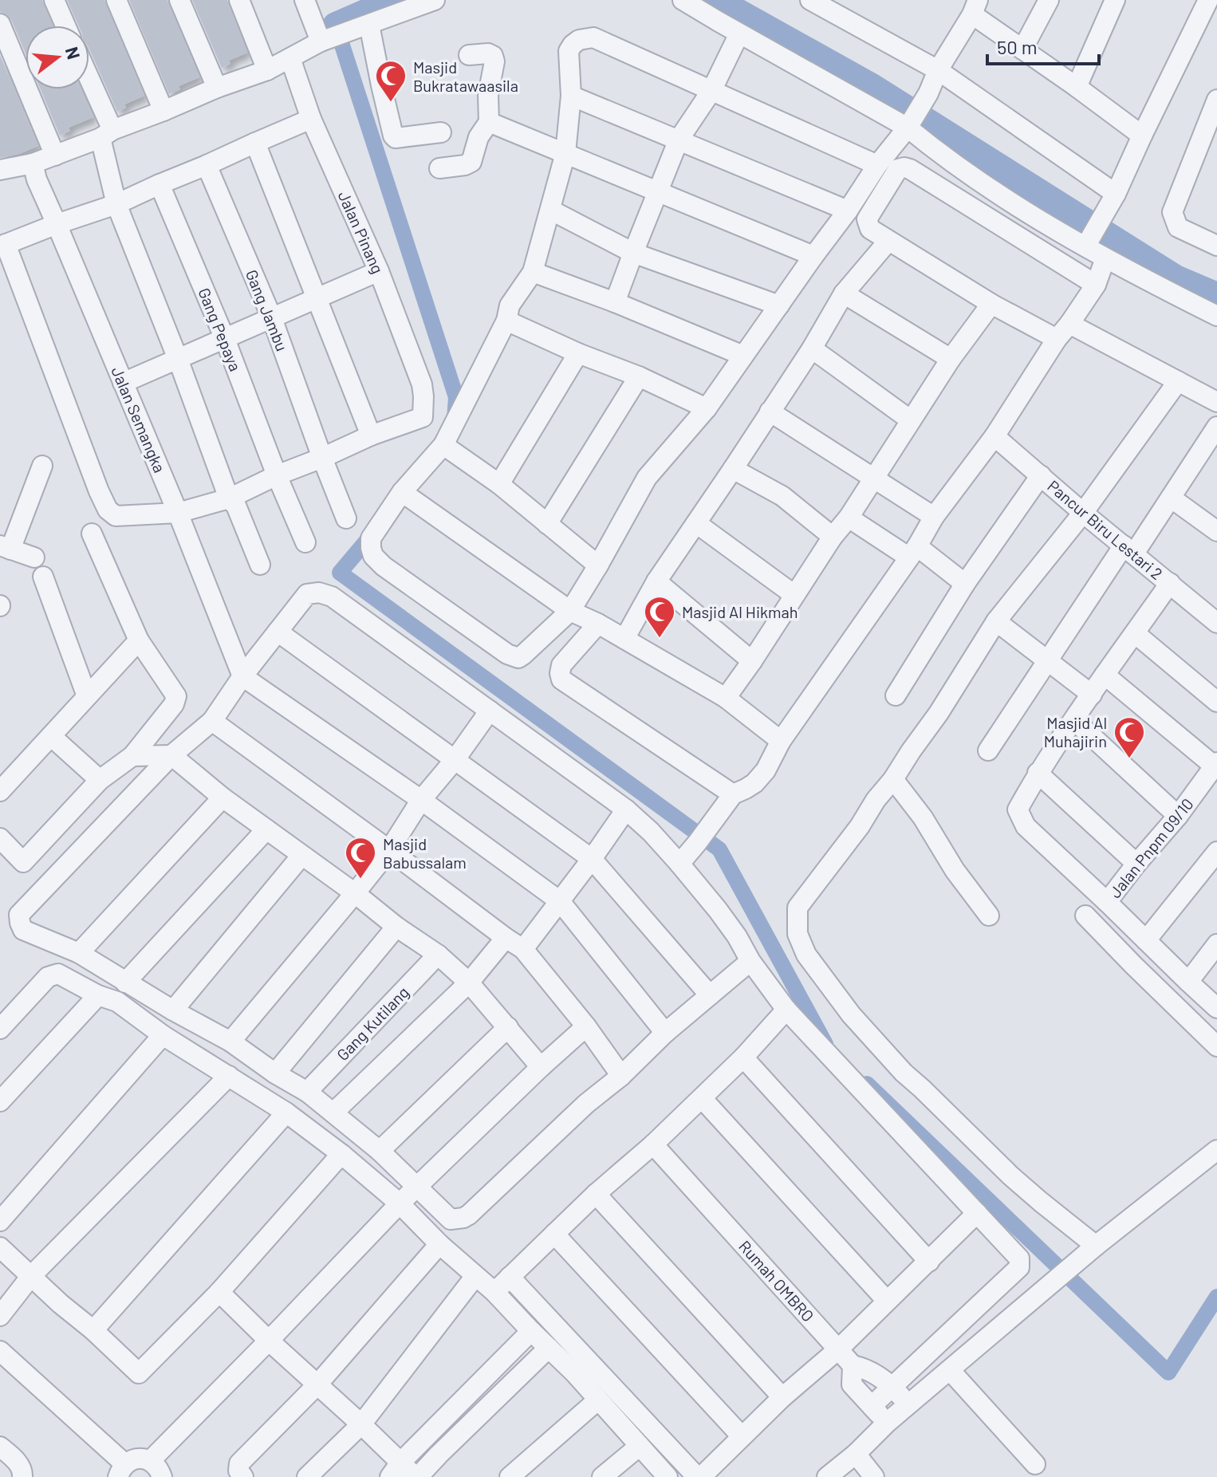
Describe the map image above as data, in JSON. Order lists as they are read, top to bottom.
{
  "streets": {
    "street": [
      "Jalan Pinang",
      "Gang Jambu",
      "Gang Pepaya",
      "Jalan Semangka",
      "Pancur Biru Lestari 2",
      "Jalan Pnpm 09/10",
      "Gang Kutilang",
      "Rumah OMBRO"
    ]
  },
  "places": {
    "mosque": [
      "Masjid Bukratawaasila",
      "Masjid Al Hikmah",
      "Masjid Al Muhajirin",
      "Masjid Babussalam"
    ]
  },
  "scale_bar": "50 m",
  "north": "right"
}
